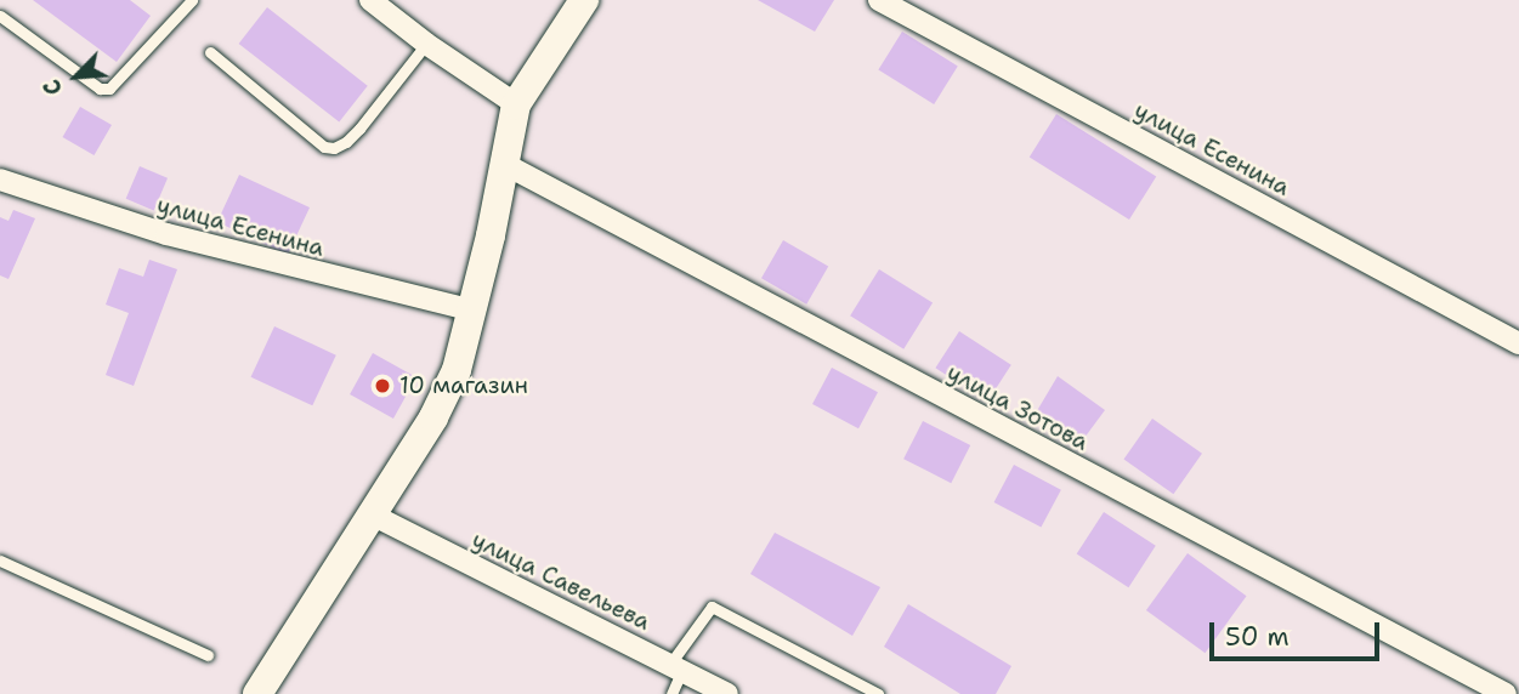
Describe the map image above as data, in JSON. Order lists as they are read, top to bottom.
{
  "streets": {
    "street": ["улица Есенина", "улица Зотова", "улица Савельева"]
  },
  "places": ["10 магазин"],
  "scale_bar": "50 m",
  "north": "bottom left"
}
